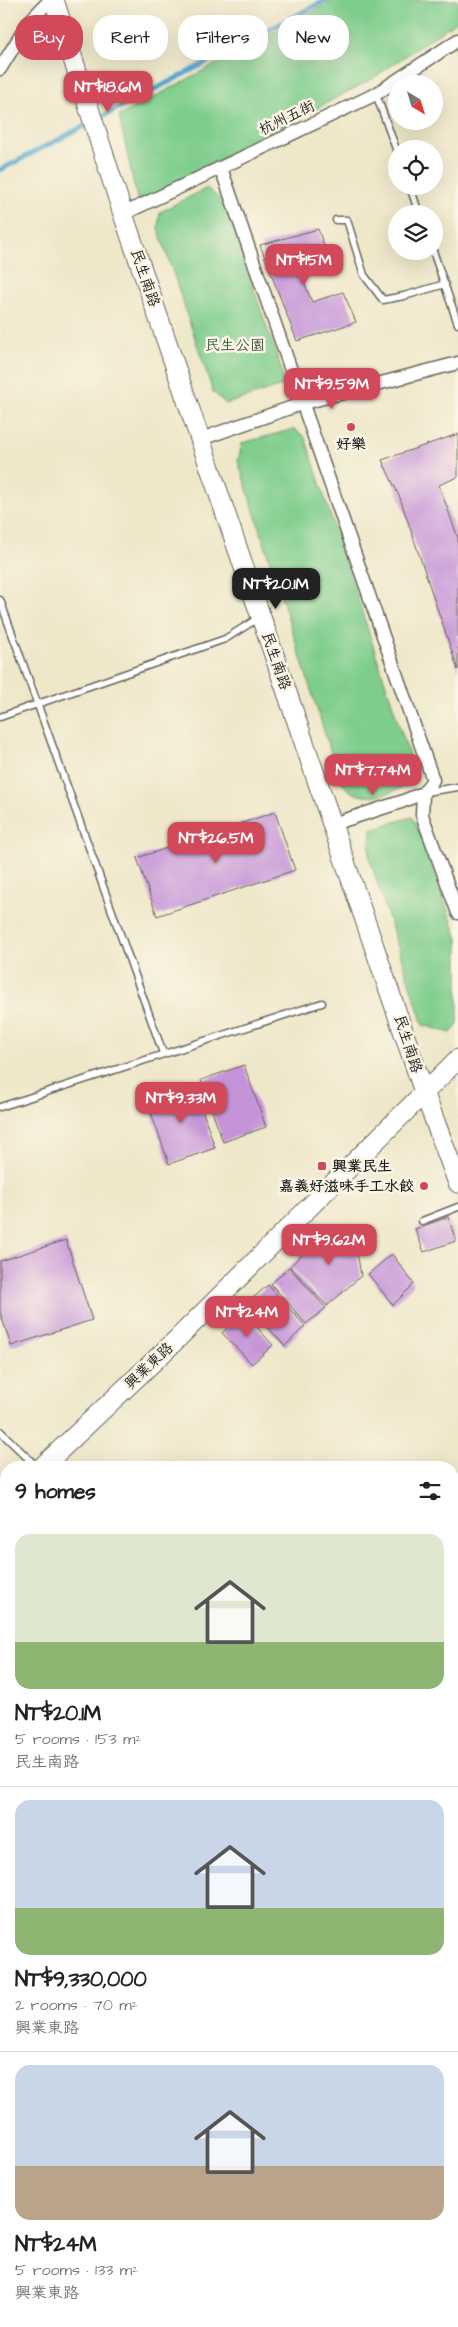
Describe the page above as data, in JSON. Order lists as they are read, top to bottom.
{
  "streets": {
    "main road": ["民生南路", "興業東路"],
    "street": ["杭州五街"]
  },
  "crossings": [
    ["杭州五街", "民生南路"],
    ["民生南路", "興業東路"]
  ],
  "parks": ["民生公園"],
  "places": {
    "other": ["好樂", "嘉義好滋味手工水餃"],
    "transit": ["興業民生"]
  },
  "north": "bottom right",
  "page": {
    "chip": [
      "Buy",
      "Rent",
      "Filters",
      "New"
    ],
    "price": [
      "NT$18.6M",
      "NT$15M",
      "NT$9.59M",
      "NT$20.1M",
      "NT$7.74M",
      "NT$26.5M",
      "NT$9.33M",
      "NT$9.62M",
      "NT$24M"
    ],
    "heading": "9 homes",
    "list": [
      {
        "name": "NT$20.1M",
        "note": "5 rooms · 153 m² · 民生南路"
      },
      {
        "name": "NT$9,330,000",
        "note": "2 rooms · 70 m² · 興業東路"
      },
      {
        "name": "NT$24M",
        "note": "5 rooms · 133 m² · 興業東路"
      }
    ]
  }
}
